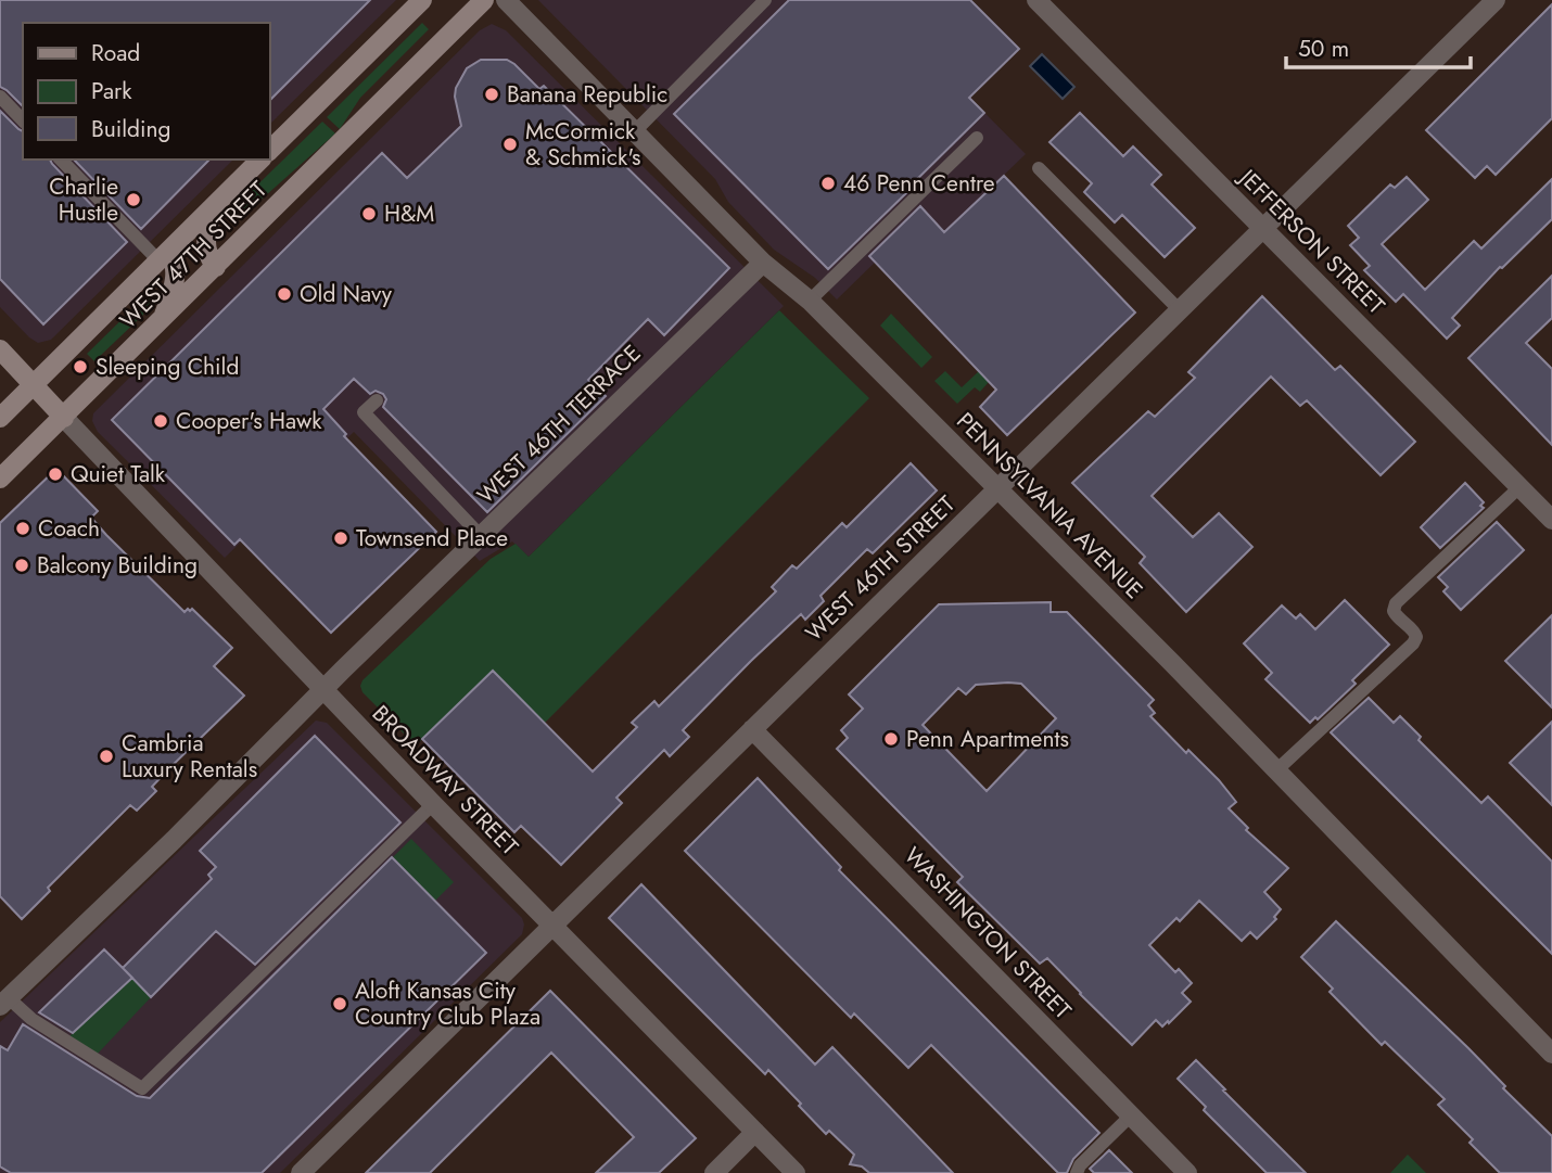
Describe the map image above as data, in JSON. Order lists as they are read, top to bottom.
{
  "streets": {
    "main road": ["WEST 47TH STREET"],
    "street": [
      "JEFFERSON STREET",
      "WEST 46TH TERRACE",
      "PENNSYLVANIA AVENUE",
      "WEST 46TH STREET",
      "BROADWAY STREET",
      "WASHINGTON STREET"
    ]
  },
  "crossings": [
    ["JEFFERSON STREET", "WEST 46TH STREET"],
    ["WEST 47TH STREET", "BROADWAY STREET"],
    ["WEST 46TH TERRACE", "PENNSYLVANIA AVENUE"],
    ["WEST 46TH TERRACE", "BROADWAY STREET"],
    ["PENNSYLVANIA AVENUE", "WEST 46TH STREET"],
    ["WEST 46TH STREET", "BROADWAY STREET"],
    ["WEST 46TH STREET", "WASHINGTON STREET"]
  ],
  "places": [
    "Banana Republic",
    "McCormick & Schmick's",
    "46 Penn Centre",
    "Charlie Hustle",
    "H&M",
    "Old Navy",
    "Sleeping Child",
    "Cooper's Hawk",
    "Quiet Talk",
    "Coach",
    "Townsend Place",
    "Balcony Building",
    "Penn Apartments",
    "Cambria Luxury Rentals",
    "Aloft Kansas City Country Club Plaza"
  ],
  "legend": ["Road", "Park", "Building"],
  "scale_bar": "50 m"
}
